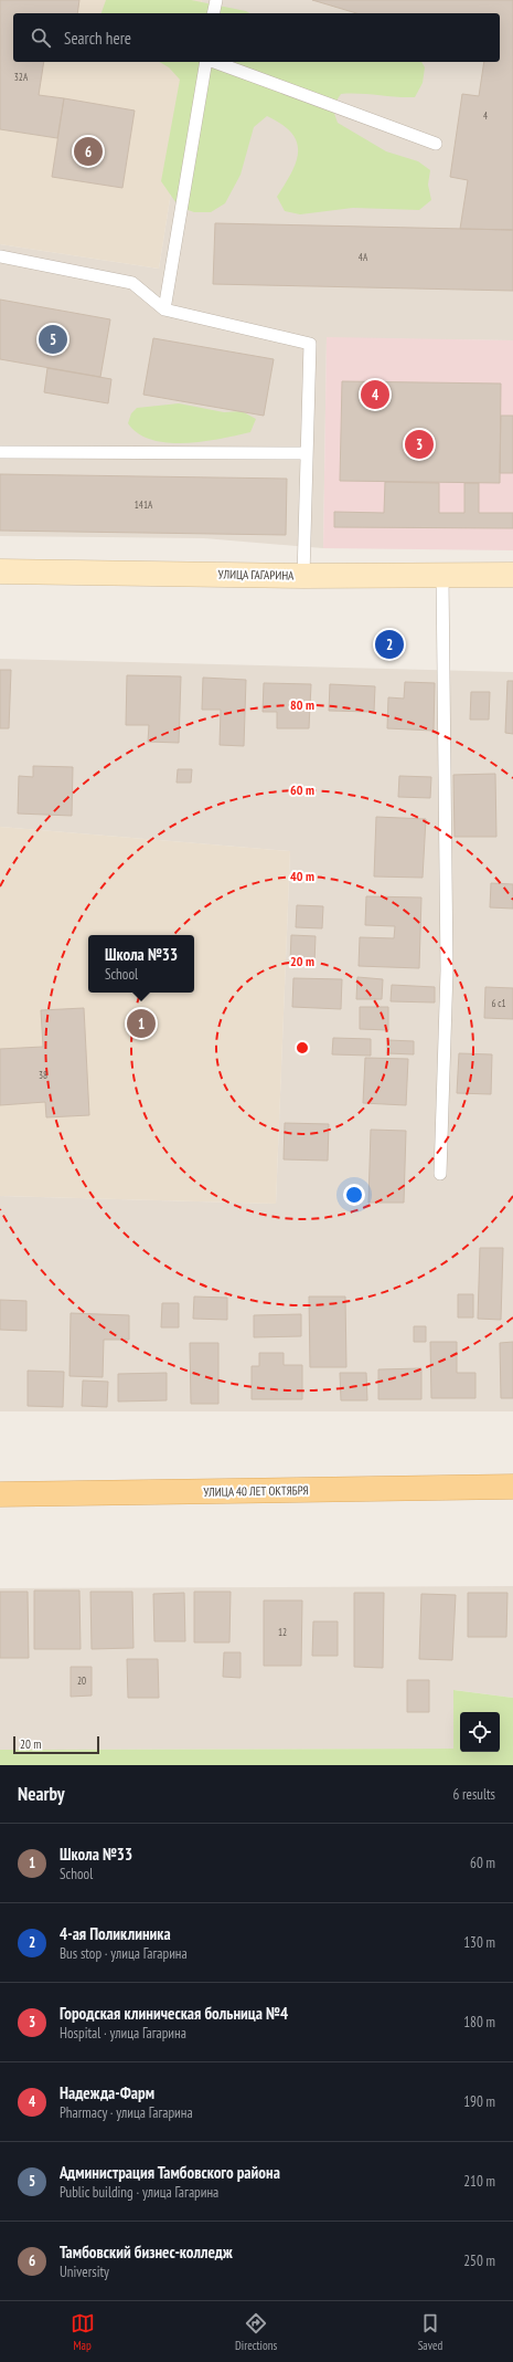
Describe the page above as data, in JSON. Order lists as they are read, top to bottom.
{
  "streets": {
    "main road": ["УЛИЦА ГАГАРИНА", "УЛИЦА 40 ЛЕТ ОКТЯБРЯ"]
  },
  "house_numbers": [
    "32А",
    "4",
    "4А",
    "141А",
    "6 с1",
    "38",
    "12",
    "20"
  ],
  "scale_bar": "20 m",
  "page": {
    "search": "Search here",
    "pins": [
      "6",
      "5",
      "4",
      "3",
      "2",
      "1"
    ],
    "popup": ["Школа №33", "School"],
    "scale": "20 m",
    "heading": ["Nearby", "6 results"],
    "list": [
      {
        "mark": "1",
        "name": "Школа №33",
        "note": "School",
        "value": "60 m"
      },
      {
        "mark": "2",
        "name": "4-ая Поликлиника",
        "note": "Bus stop · улица Гагарина",
        "value": "130 m"
      },
      {
        "mark": "3",
        "name": "Городская клиническая больница №4",
        "note": "Hospital · улица Гагарина",
        "value": "180 m"
      },
      {
        "mark": "4",
        "name": "Надежда-Фарм",
        "note": "Pharmacy · улица Гагарина",
        "value": "190 m"
      },
      {
        "mark": "5",
        "name": "Администрация Тамбовского района",
        "note": "Public building · улица Гагарина",
        "value": "210 m"
      },
      {
        "mark": "6",
        "name": "Тамбовский бизнес-колледж",
        "note": "University",
        "value": "250 m"
      }
    ],
    "nav": ["Map", "Directions", "Saved"]
  },
  "rings": [
    "80 m",
    "60 m",
    "40 m",
    "20 m"
  ]
}
